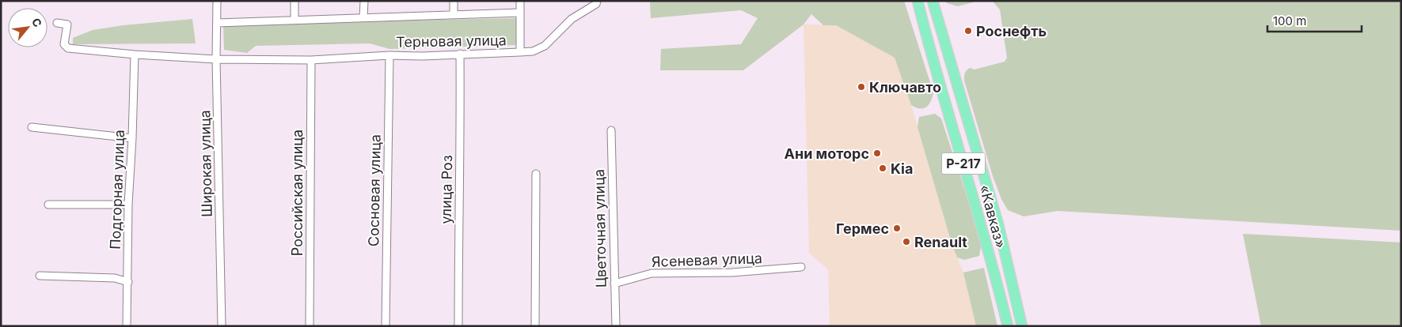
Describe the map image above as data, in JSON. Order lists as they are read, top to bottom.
{
  "streets": {
    "highway": ["Р-217", "«Кавказ»"],
    "street": [
      "Терновая улица",
      "Широкая улица",
      "Подгорная улица",
      "улица Роз",
      "Сосновая улица",
      "Российская улица",
      "Цветочная улица",
      "Ясеневая улица"
    ]
  },
  "crossings": [
    ["Терновая улица", "Широкая улица"],
    ["Терновая улица", "Подгорная улица"],
    ["Терновая улица", "улица Роз"],
    ["Терновая улица", "Сосновая улица"],
    ["Терновая улица", "Российская улица"],
    ["Цветочная улица", "Ясеневая улица"]
  ],
  "places": [
    "Роснефть",
    "Ключавто",
    "Ани моторс",
    "Kia",
    "Гермес",
    "Renault"
  ],
  "scale_bar": "100 m",
  "north": "top right"
}
